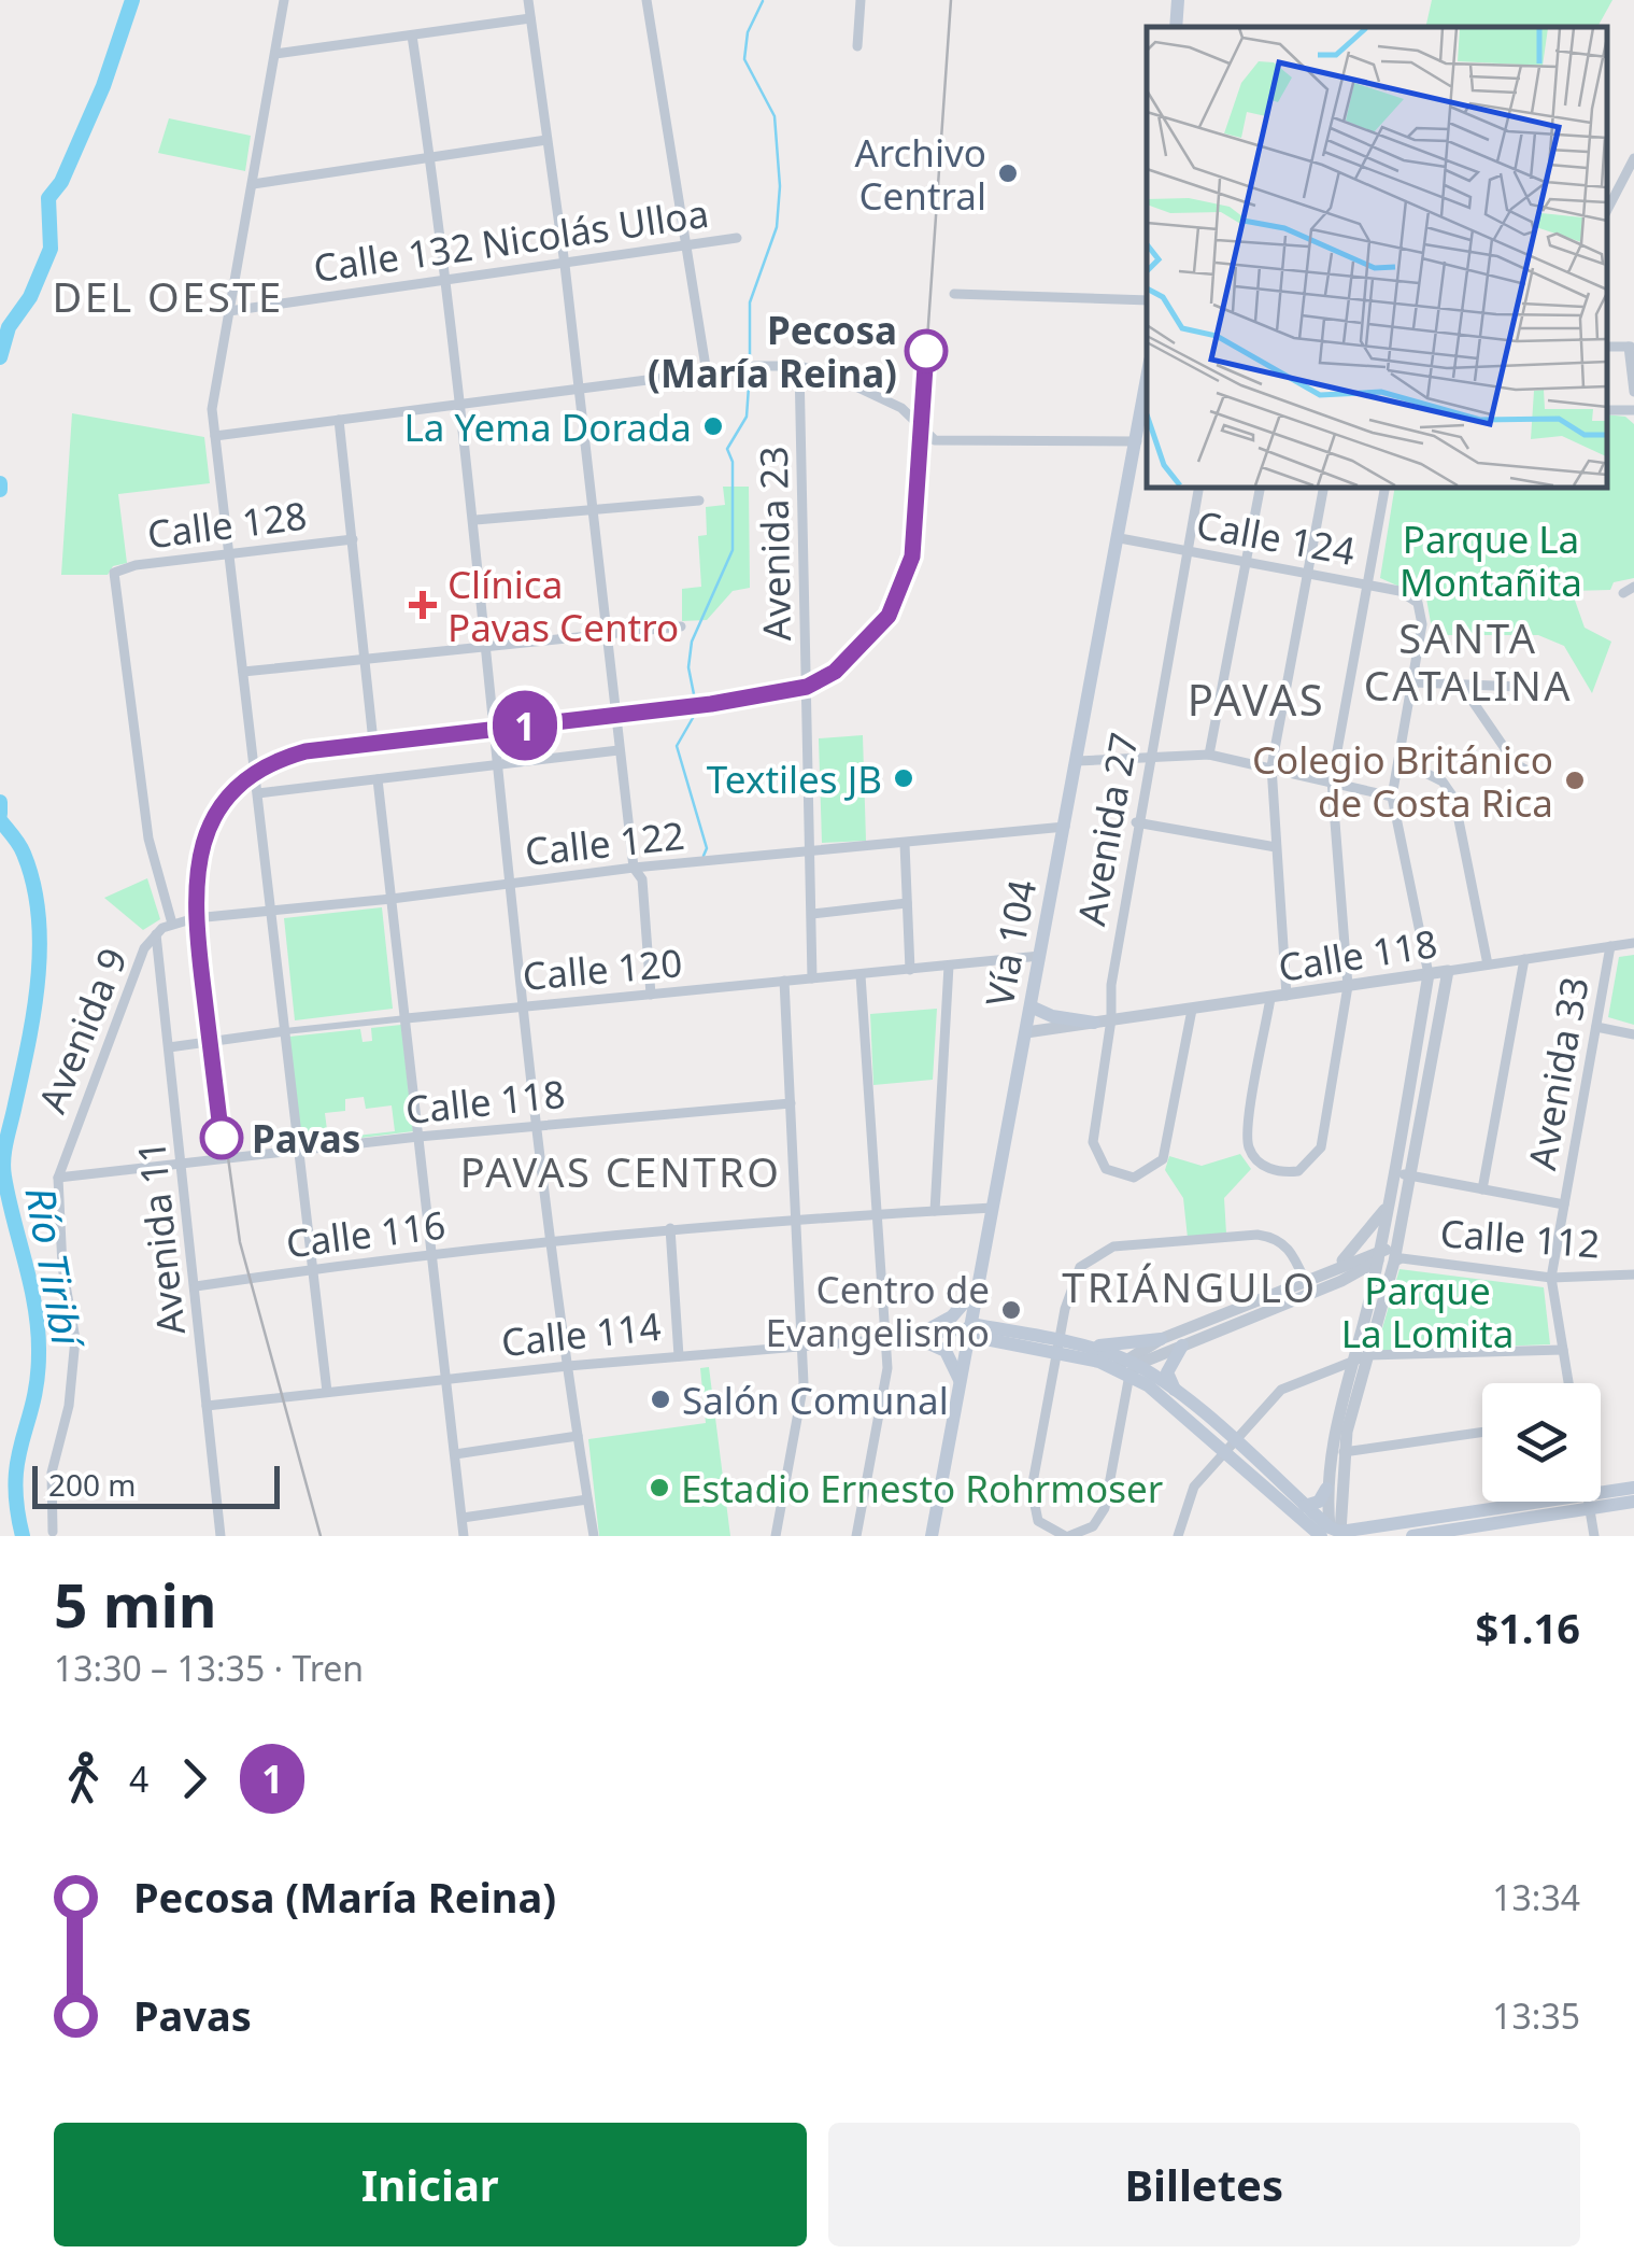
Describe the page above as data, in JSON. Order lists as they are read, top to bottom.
{
  "streets": {
    "main road": ["Vía 104", "Calle 114"],
    "street": [
      "Calle 132 Nicolás Ulloa",
      "Calle 128",
      "Calle 124",
      "Avenida 23",
      "Avenida 27",
      "Calle 122",
      "Calle 118",
      "Calle 120",
      "Avenida 9",
      "Avenida 33",
      "Calle 116",
      "Avenida 11",
      "Calle 112"
    ]
  },
  "crossings": [
    ["Calle 128", "Calle 122"],
    ["Calle 124", "Avenida 27"],
    ["Calle 124", "Vía 104"],
    ["Avenida 23", "Calle 122"],
    ["Avenida 23", "Calle 120"],
    ["Avenida 27", "Calle 118"],
    ["Calle 122", "Vía 104"],
    ["Calle 122", "Avenida 9"],
    ["Calle 122", "Avenida 11"],
    ["Vía 104", "Calle 118"],
    ["Vía 104", "Calle 120"],
    ["Vía 104", "Calle 116"],
    ["Vía 104", "Calle 114"],
    ["Calle 118", "Avenida 9"],
    ["Calle 118", "Avenida 33"],
    ["Calle 118", "Avenida 11"],
    ["Calle 120", "Avenida 11"],
    ["Avenida 9", "Avenida 11"],
    ["Avenida 33", "Calle 112"],
    ["Calle 116", "Avenida 11"],
    ["Avenida 11", "Calle 114"]
  ],
  "districts": [
    "DEL OESTE",
    "SANTA CATALINA",
    "PAVAS",
    "PAVAS CENTRO",
    "TRIÁNGULO"
  ],
  "water": ["Río Tiribí"],
  "parks": ["Parque La Montañita", "Parque La Lomita"],
  "places": {
    "other": [
      "Archivo Central",
      "Pecosa (María Reina)",
      "La Yema Dorada",
      "Textiles JB",
      "Colegio Británico de Costa Rica",
      "Pavas",
      "Centro de Evangelismo",
      "Salón Comunal",
      "Estadio Ernesto Rohrmoser"
    ],
    "health": ["Clínica Pavas Centro"]
  },
  "scale_bar": "200 m",
  "page": {
    "on_map": "1",
    "scale": "200 m",
    "heading": ["5 min", "13:30 – 13:35 · Tren", "$1.16"],
    "legs": ["4", "1"],
    "list": [
      {
        "name": "Pecosa (María Reina)",
        "value": "13:34"
      },
      {
        "name": "Pavas",
        "value": "13:35"
      }
    ],
    "buttons": ["Iniciar", "Billetes"]
  }
}
